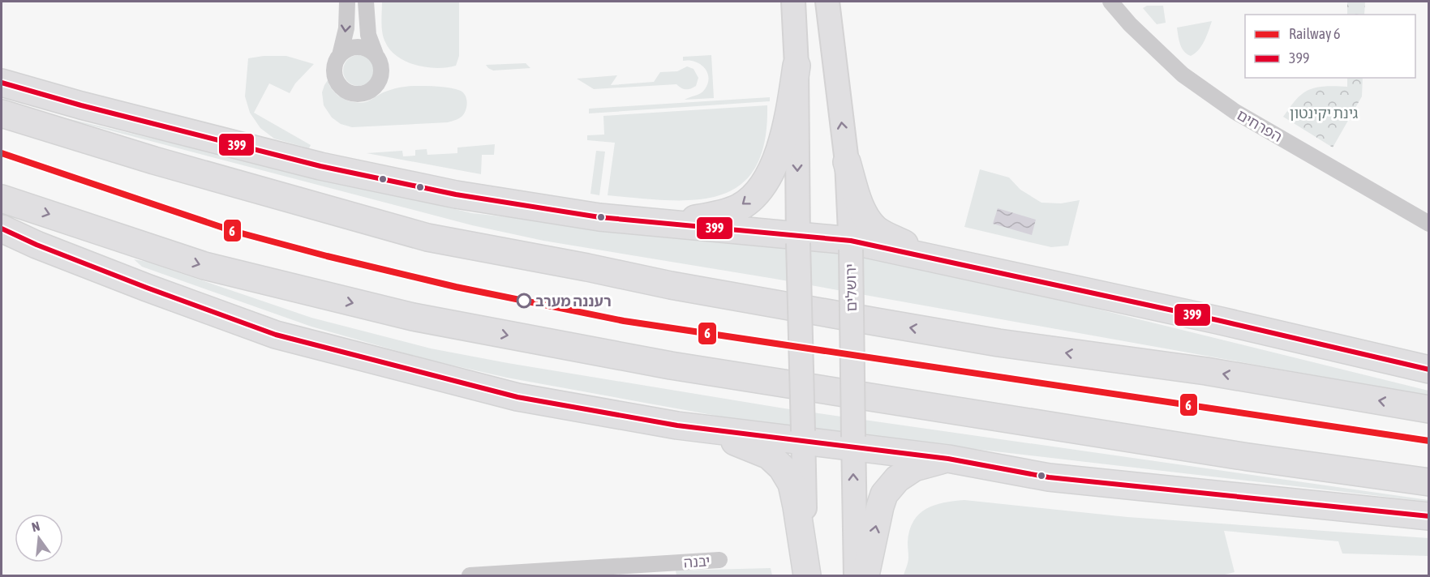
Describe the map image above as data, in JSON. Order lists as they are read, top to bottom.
{
  "streets": {
    "main road": ["ירושלים"],
    "street": ["הפרחים", "יבנה"]
  },
  "parks": ["גינת יקינטון"],
  "places": ["רעננה מערב"],
  "lines": ["transit line 399", "rail line 6"],
  "legend": ["Railway 6", "399"],
  "north": "top"
}
